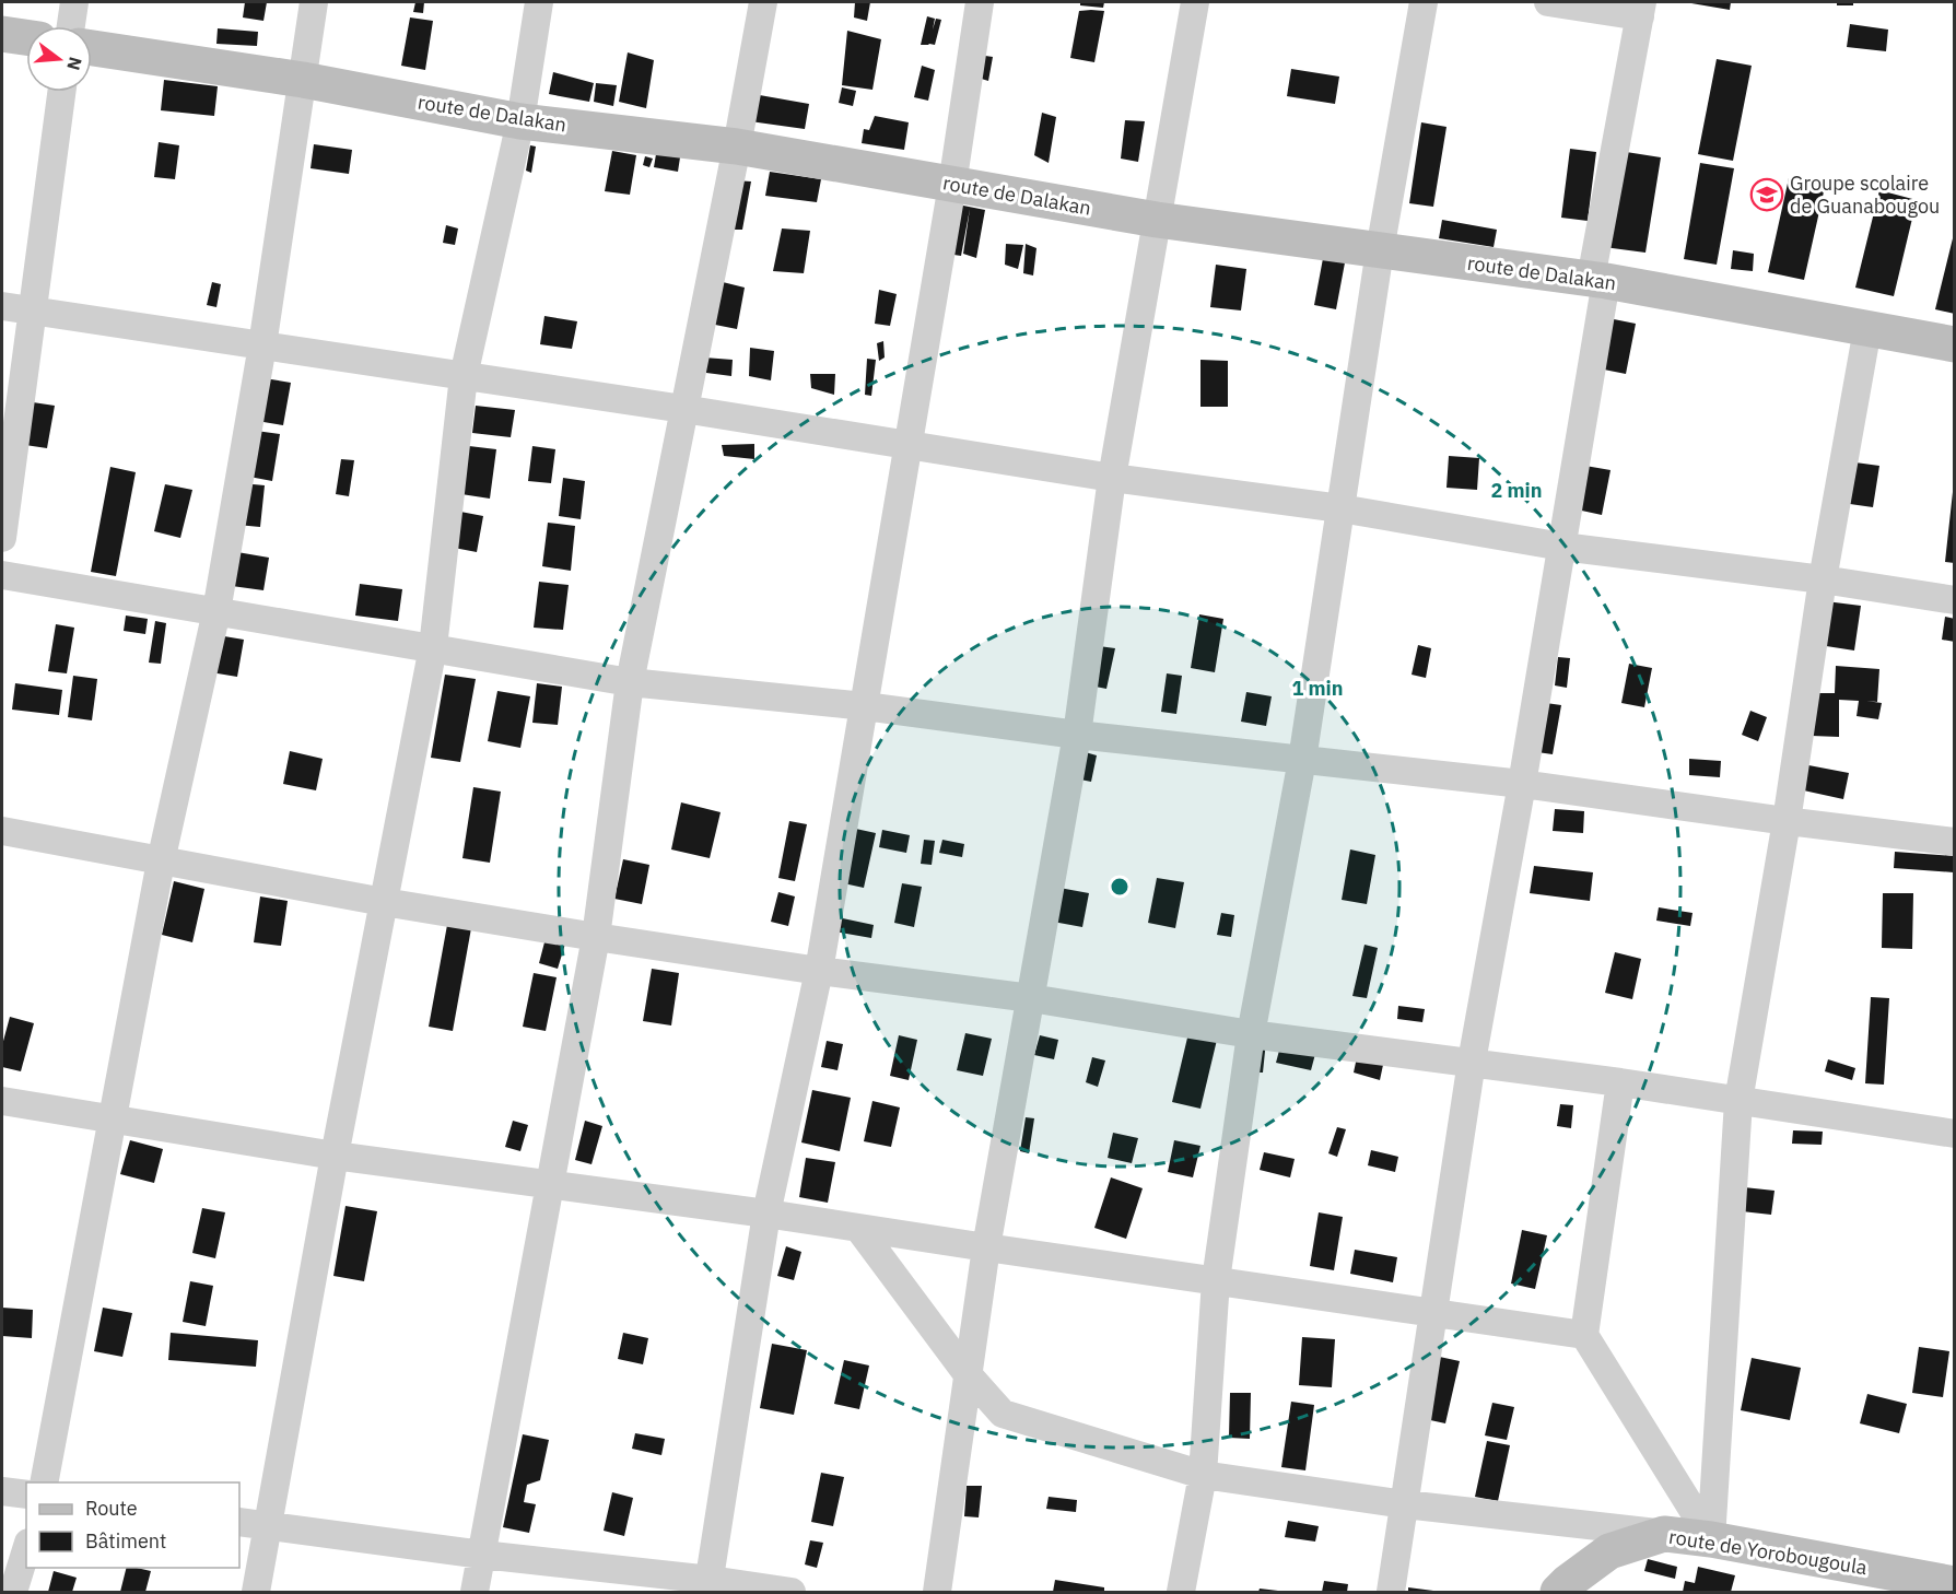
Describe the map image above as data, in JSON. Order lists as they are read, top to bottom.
{
  "streets": {
    "street": ["route de Dalakan", "route de Yorobougoula"]
  },
  "places": {
    "school or university": ["Groupe scolaire de Guanabougou"]
  },
  "legend": ["Route", "Bâtiment"],
  "north": "right",
  "rings": ["2 min", "1 min"]
}
